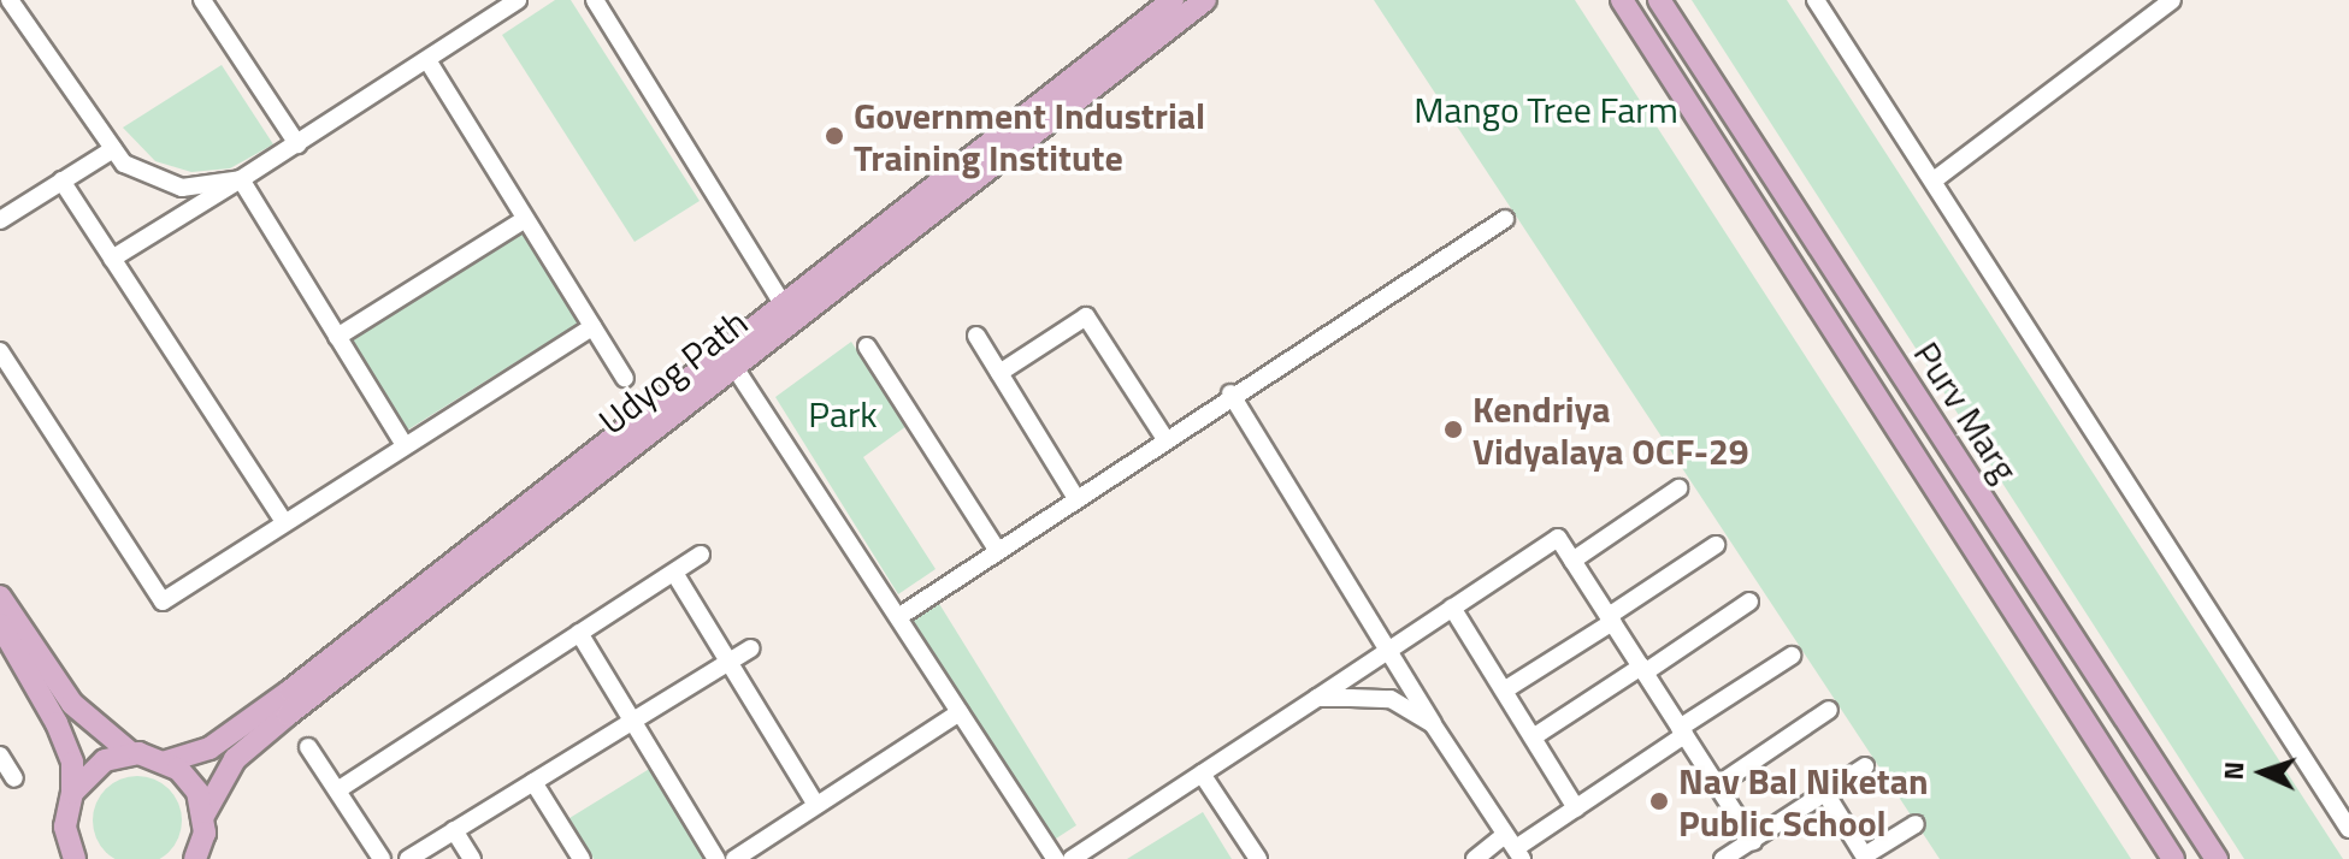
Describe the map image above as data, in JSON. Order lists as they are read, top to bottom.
{
  "streets": {
    "main road": ["Udyog Path", "Purv Marg"]
  },
  "parks": ["Mango Tree Farm", "Park"],
  "places": ["Government Industrial Training Institute", "Kendriya Vidyalaya OCF-29", "Nav Bal Niketan Public School"],
  "north": "left"
}
